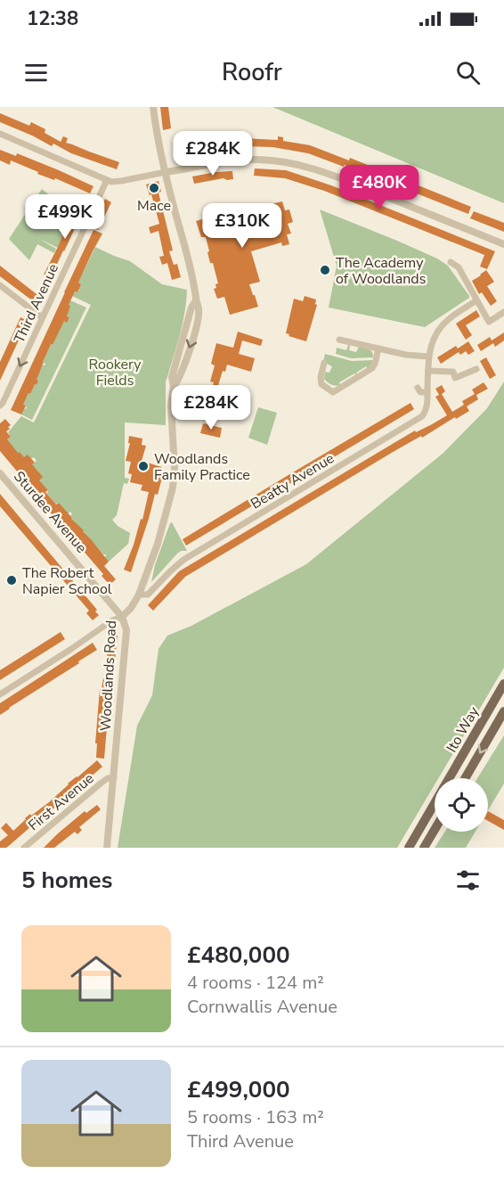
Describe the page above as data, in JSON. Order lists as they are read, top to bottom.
{
  "streets": {
    "main road": ["Ito Way"],
    "street": [
      "Third Avenue",
      "Beatty Avenue",
      "Sturdee Avenue",
      "Woodlands Road",
      "First Avenue"
    ]
  },
  "crossings": [
    ["Beatty Avenue", "Woodlands Road"],
    ["Sturdee Avenue", "Woodlands Road"],
    ["Woodlands Road", "First Avenue"]
  ],
  "one_way": ["Third Avenue"],
  "parks": ["Rookery Fields"],
  "places": [
    "Mace",
    "The Academy of Woodlands",
    "Woodlands Family Practice",
    "The Robert Napier School"
  ],
  "page": {
    "status": "12:38",
    "header": "Roofr",
    "price": [
      "£284K",
      "£480K",
      "£499K",
      "£310K",
      "£284K"
    ],
    "heading": "5 homes",
    "list": [
      {
        "name": "£480,000",
        "note": "4 rooms · 124 m² · Cornwallis Avenue"
      },
      {
        "name": "£499,000",
        "note": "5 rooms · 163 m² · Third Avenue"
      }
    ]
  }
}
